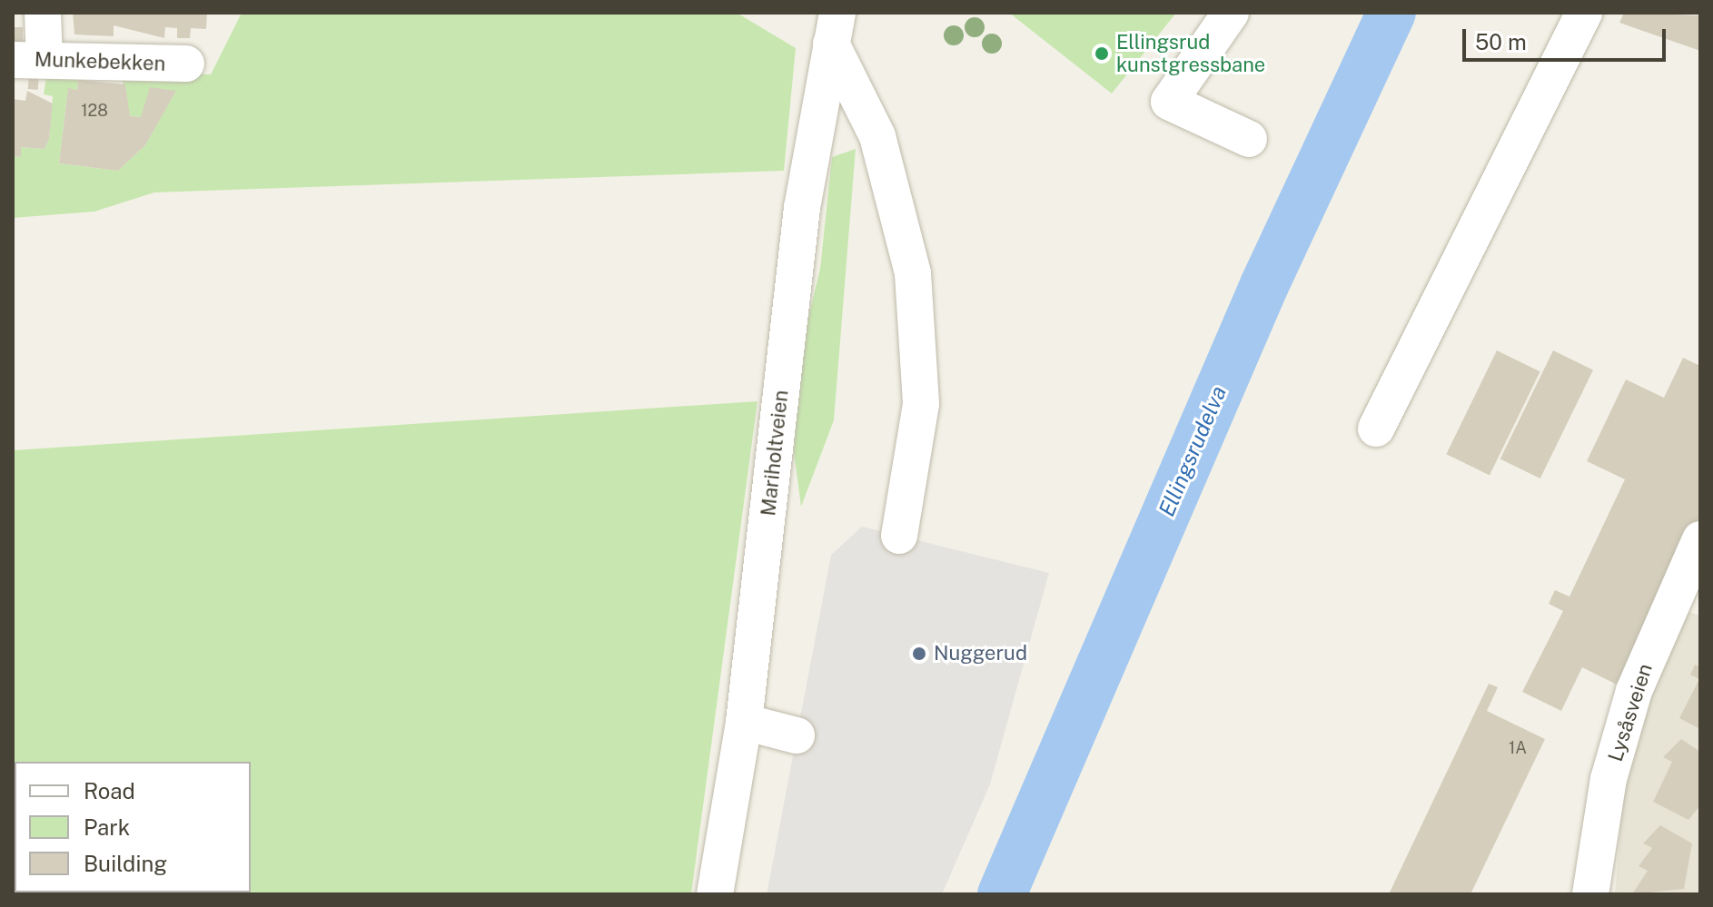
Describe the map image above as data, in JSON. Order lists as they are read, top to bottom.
{
  "streets": {
    "street": ["Munkebekken", "Mariholtveien", "Lysåsveien"]
  },
  "water": ["Ellingsrudelva"],
  "places": ["Ellingsrud kunstgressbane", "Nuggerud"],
  "house_numbers": ["128", "1A"],
  "legend": ["Road", "Park", "Building"],
  "scale_bar": "50 m"
}
